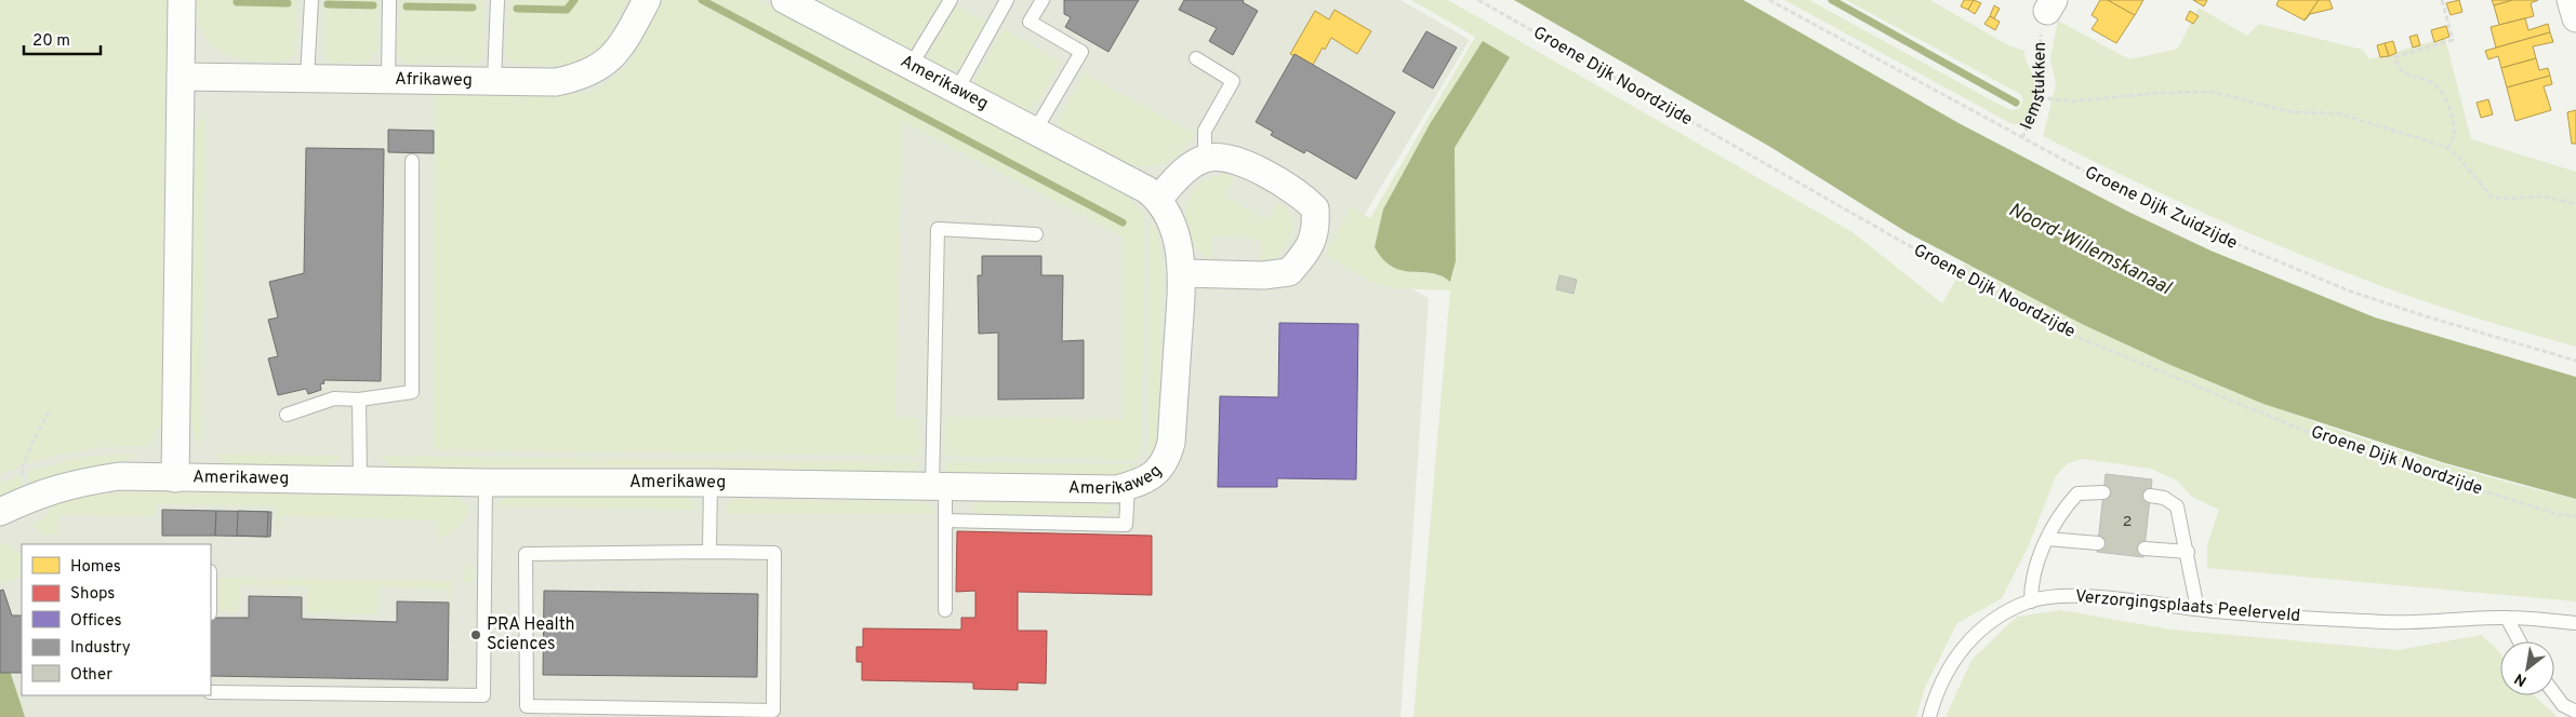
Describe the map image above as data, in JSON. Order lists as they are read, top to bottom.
{
  "streets": {
    "street": ["Afrikaweg", "Amerikaweg"],
    "lane": ["Verzorgingsplaats Peelerveld"],
    "path": ["Groene Dijk Noordzijde", "Iemstukken", "Groene Dijk Zuidzijde"]
  },
  "crossings": [
    ["Iemstukken", "Groene Dijk Zuidzijde"]
  ],
  "water": ["Noord-Willemskanaal"],
  "places": ["PRA Health Sciences"],
  "house_numbers": ["2"],
  "legend": [
    "Homes",
    "Shops",
    "Offices",
    "Industry",
    "Other"
  ],
  "scale_bar": "20 m",
  "north": "bottom left"
}
